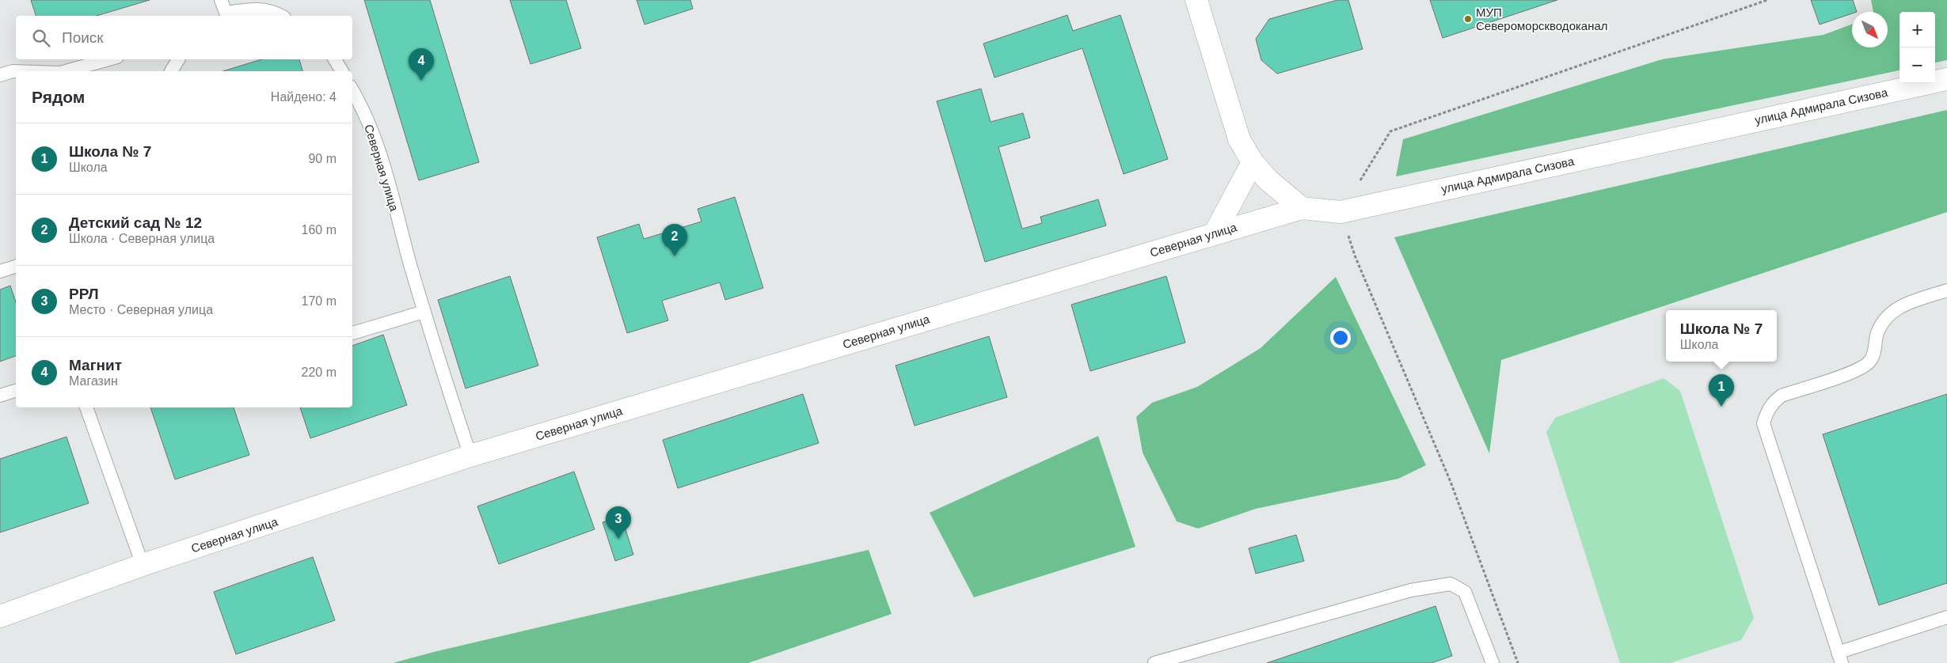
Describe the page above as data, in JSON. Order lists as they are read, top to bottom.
{
  "streets": {
    "street": ["улица Адмирала Сизова", "Северная улица"]
  },
  "crossings": [
    ["улица Адмирала Сизова", "Северная улица"]
  ],
  "places": ["МУП Североморскводоканал"],
  "north": "bottom right",
  "page": {
    "map_buttons": ["+", "−"],
    "search": "Поиск",
    "pins": [
      "4",
      "2",
      "1",
      "3"
    ],
    "heading": ["Рядом", "Найдено: 4"],
    "list": [
      {
        "mark": "1",
        "name": "Школа № 7",
        "note": "Школа",
        "value": "90 m"
      },
      {
        "mark": "2",
        "name": "Детский сад № 12",
        "note": "Школа · Северная улица",
        "value": "160 m"
      },
      {
        "mark": "3",
        "name": "РРЛ",
        "note": "Место · Северная улица",
        "value": "170 m"
      },
      {
        "mark": "4",
        "name": "Магнит",
        "note": "Магазин",
        "value": "220 m"
      }
    ],
    "popup": ["Школа № 7", "Школа"]
  }
}
